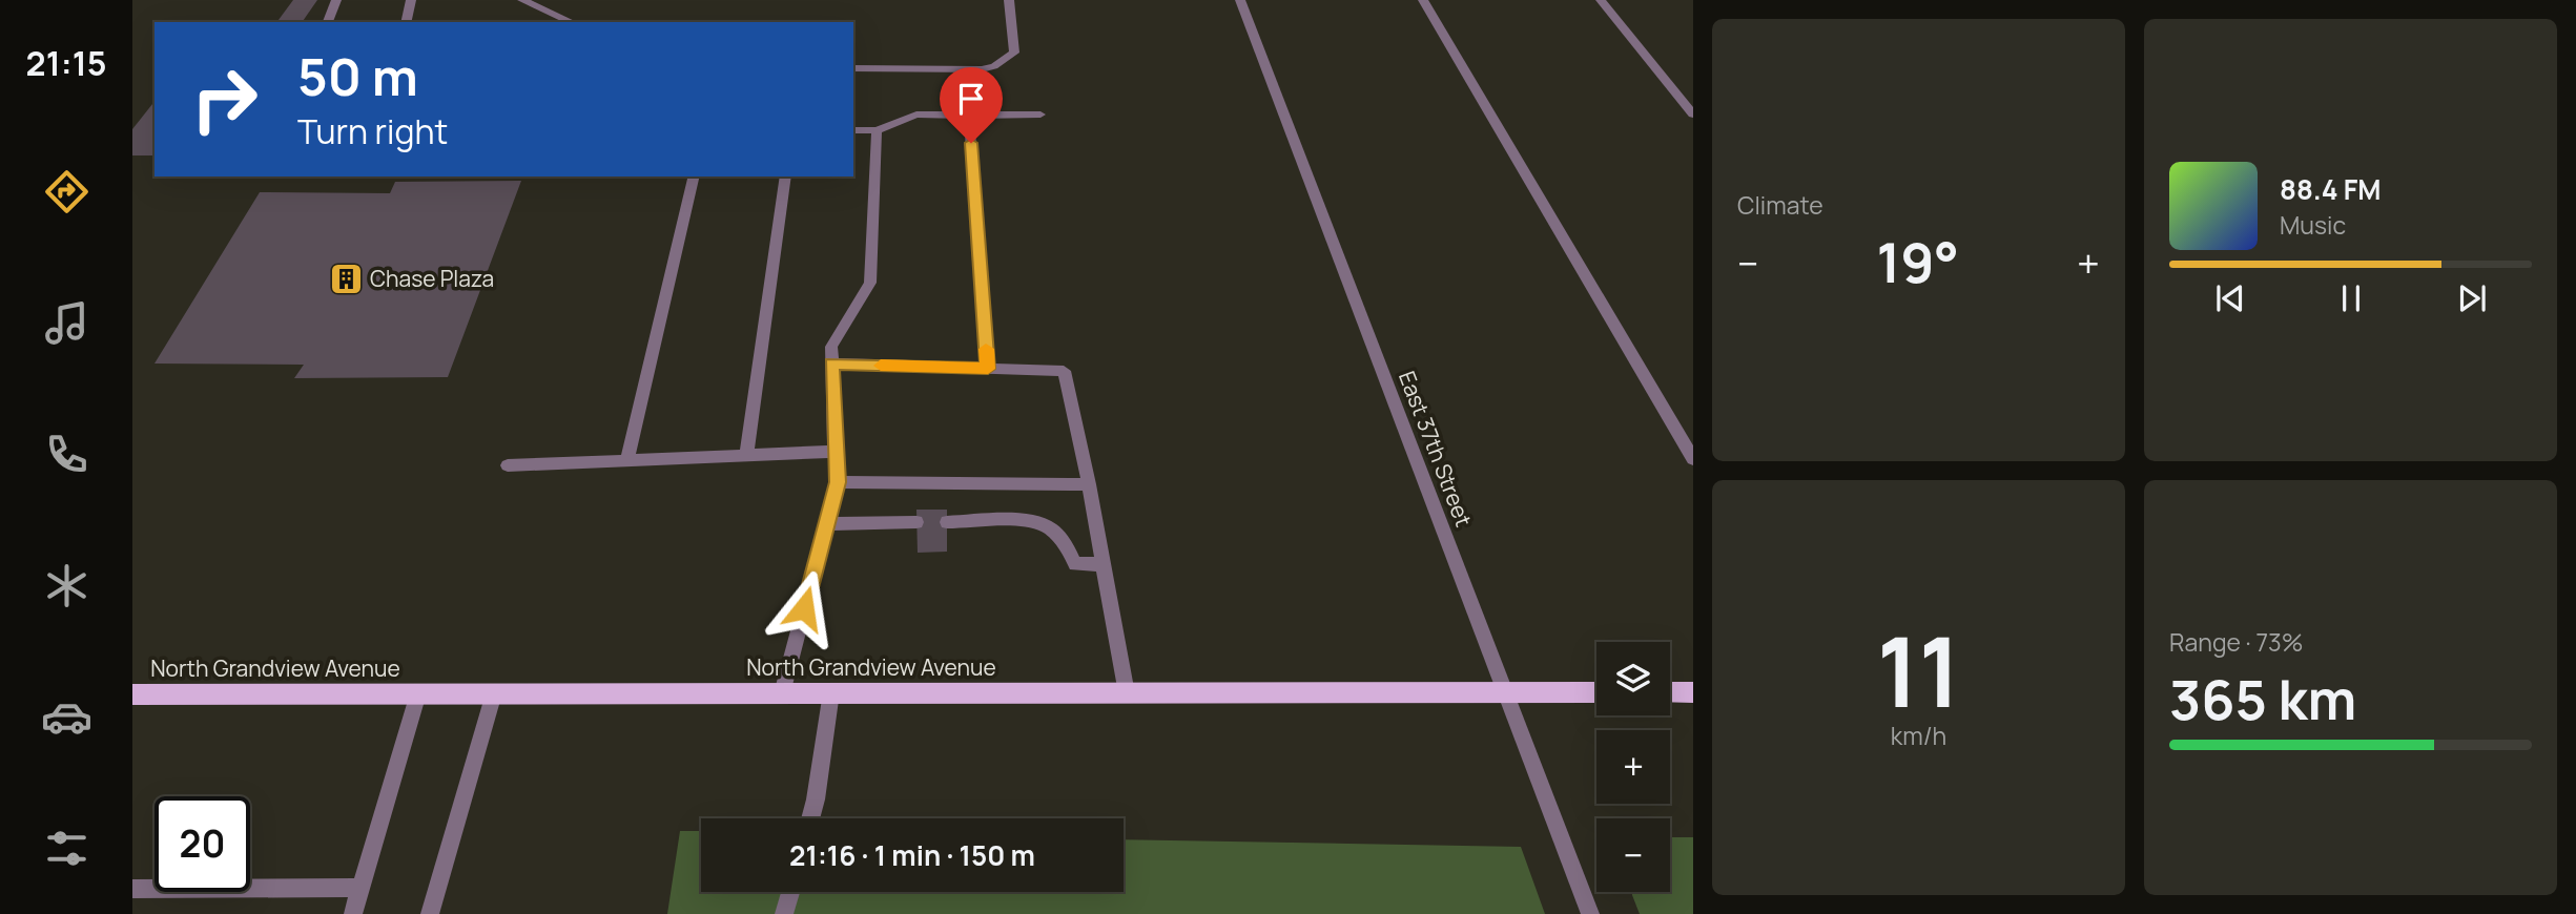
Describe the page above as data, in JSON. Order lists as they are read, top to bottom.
{
  "streets": {
    "main road": ["North Grandview Avenue"],
    "street": ["East 37th Street"]
  },
  "crossings": [
    ["East 37th Street", "North Grandview Avenue"]
  ],
  "places": {
    "building": ["Chase Plaza"]
  },
  "page": {
    "tabs": "21:15",
    "tile": [
      "Climate",
      ["11", "km/h"],
      ["Range · 73%", "365 km"]
    ],
    "turn": ["50 m", "Turn right"],
    "song": ["88.4 FM", "Music"],
    "heat": ["−", "19°", "+"],
    "map_buttons": ["+", "−"],
    "limit": "20",
    "trip": "21:16 · 1 min · 150 m"
  }
}
